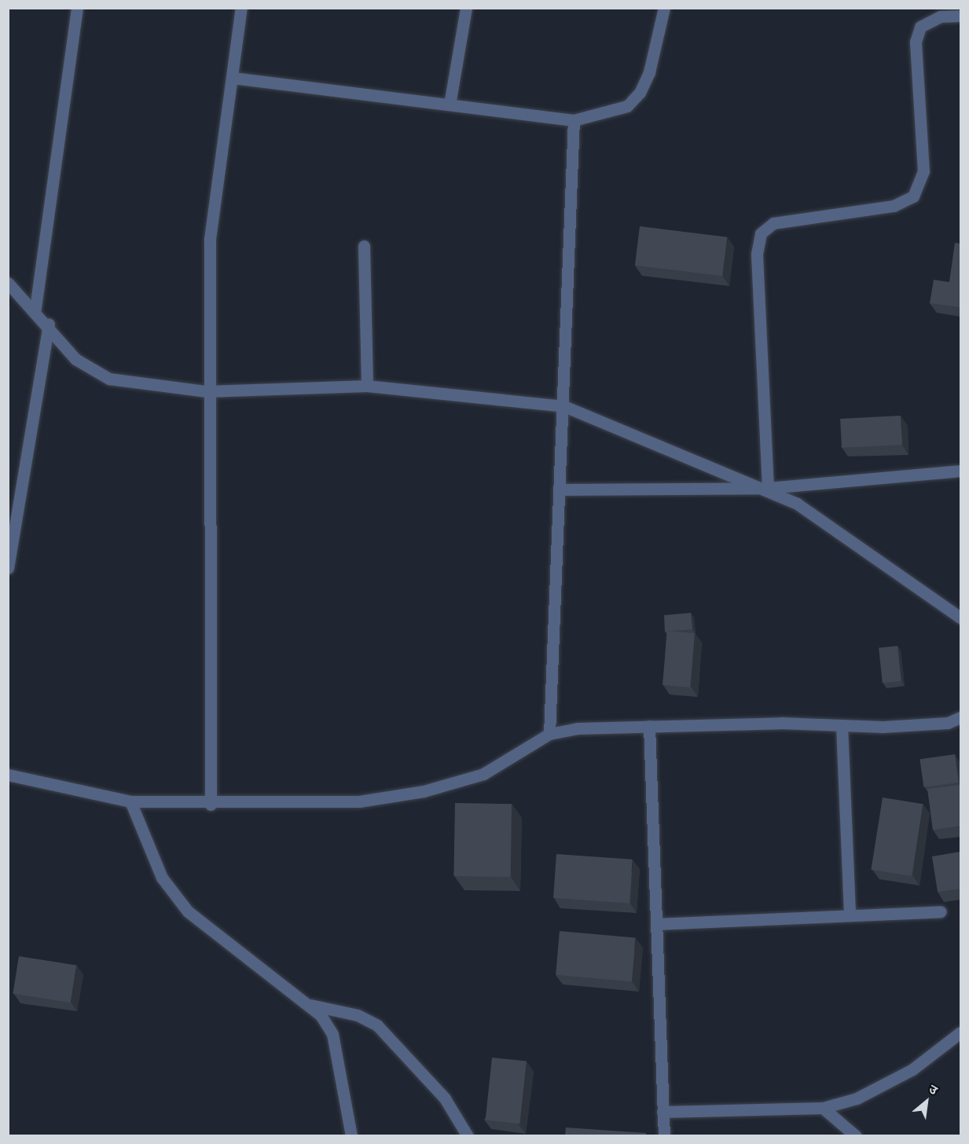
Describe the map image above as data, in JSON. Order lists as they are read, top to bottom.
{
  "north": "top right"
}
